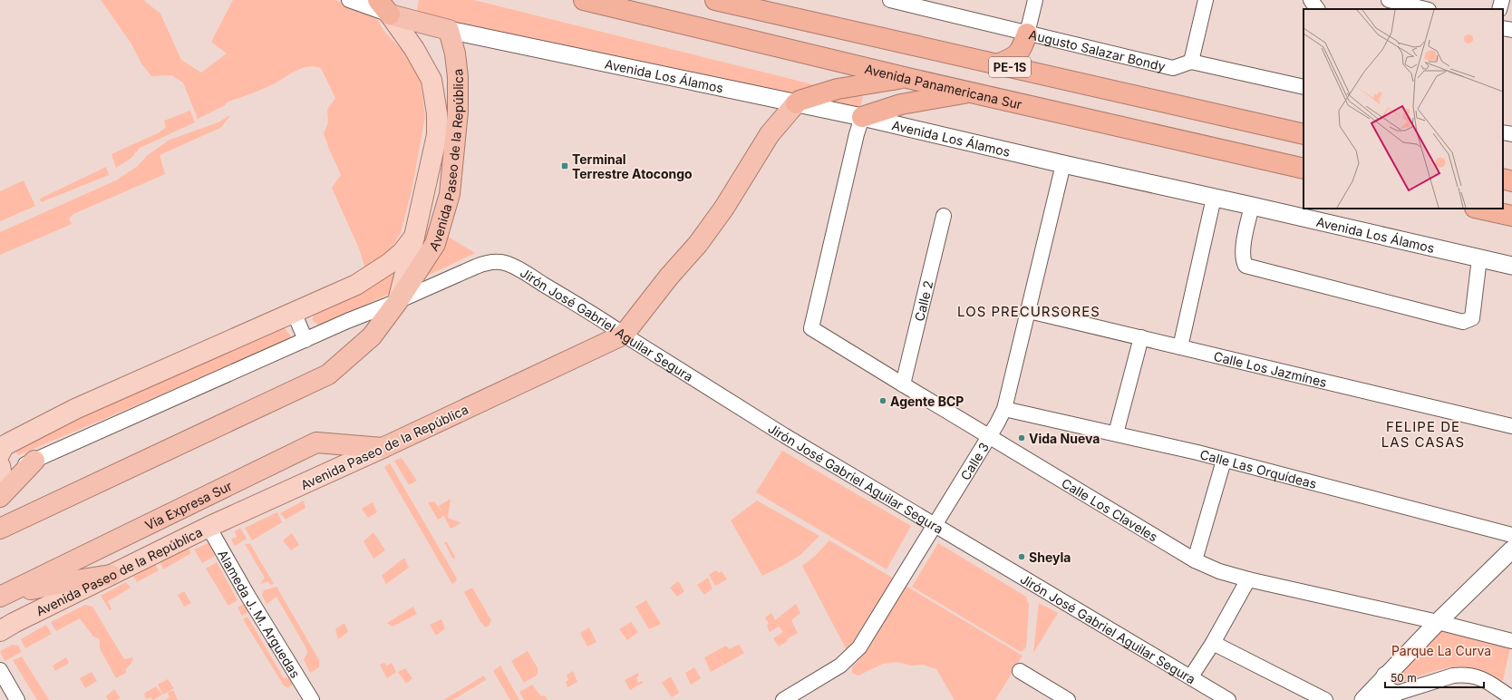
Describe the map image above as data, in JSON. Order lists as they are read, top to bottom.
{
  "streets": {
    "highway": [
      "PE-1S",
      "Avenida Los Álamos",
      "Avenida Panamericana Sur",
      "Avenida Paseo de la República",
      "Via Expresa Sur"
    ],
    "street": [
      "Augusto Salazar Bondy",
      "Calle 2",
      "Jirón José Gabriel Aguilar Segura",
      "Calle Los Jazmínes",
      "Calle 3",
      "Calle Las Orquídeas",
      "Calle Los Claveles",
      "Alameda J. M. Arguedas"
    ]
  },
  "crossings": [
    ["Avenida Los Álamos", "Avenida Paseo de la República"],
    ["Avenida Los Álamos", "Calle 3"],
    ["Avenida Los Álamos", "Calle Los Claveles"],
    ["Avenida Paseo de la República", "Jirón José Gabriel Aguilar Segura"],
    ["Avenida Paseo de la República", "Via Expresa Sur"],
    ["Avenida Paseo de la República", "Alameda J. M. Arguedas"],
    ["Calle 2", "Calle Los Claveles"],
    ["Jirón José Gabriel Aguilar Segura", "Calle 3"],
    ["Calle Los Jazmínes", "Calle 3"],
    ["Calle 3", "Calle Las Orquídeas"],
    ["Calle 3", "Calle Los Claveles"]
  ],
  "districts": ["LOS PRECURSORES", "FELIPE DE LAS CASAS"],
  "parks": ["Parque La Curva"],
  "places": {
    "transit": ["Terminal Terrestre Atocongo"],
    "other": ["Agente BCP", "Vida Nueva", "Sheyla"]
  },
  "scale_bar": "50 m"
}
